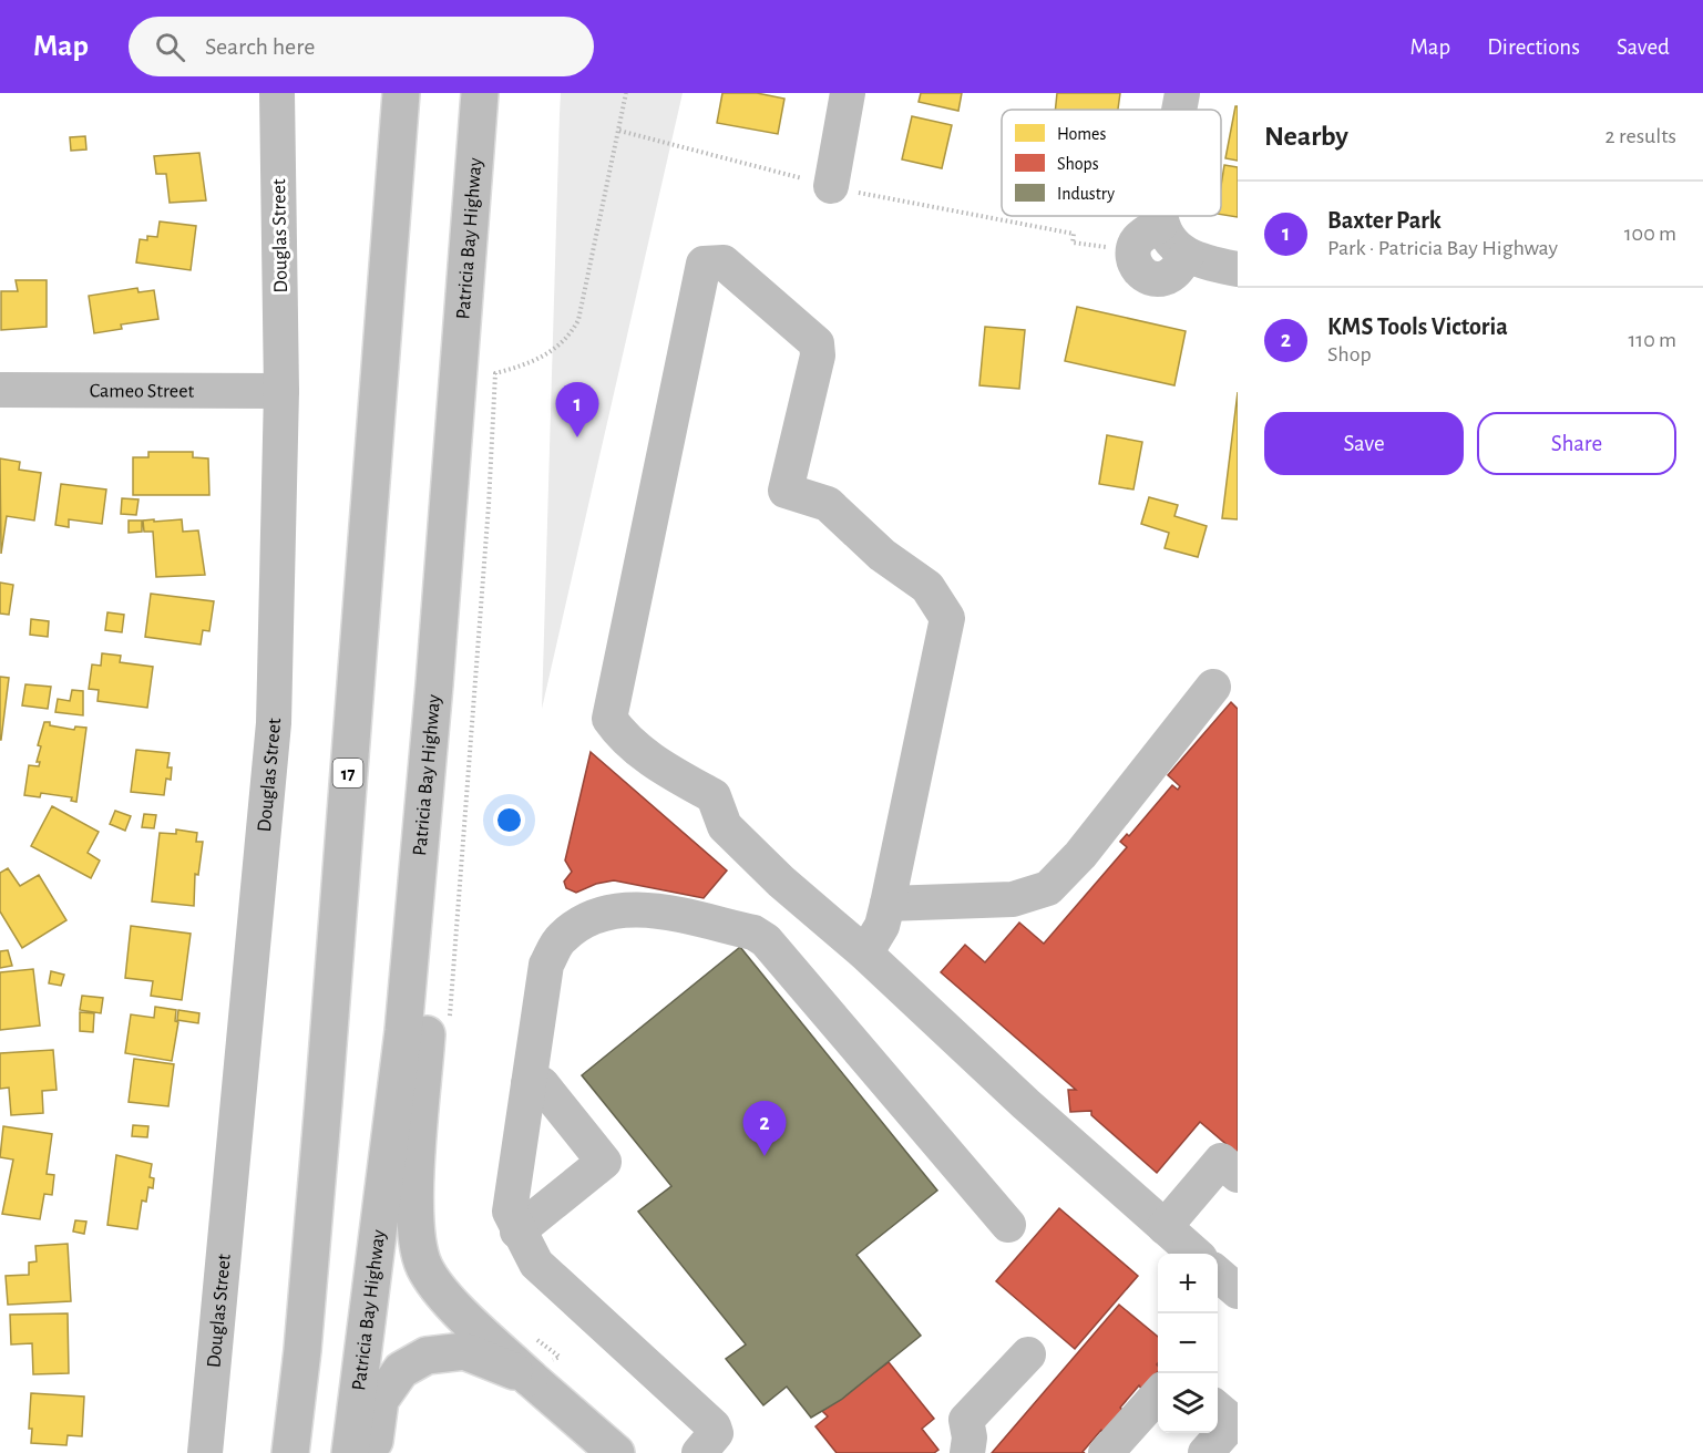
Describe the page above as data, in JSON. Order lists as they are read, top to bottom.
{
  "streets": {
    "main road": ["Patricia Bay Highway", "17"],
    "street": ["Douglas Street", "Cameo Street"]
  },
  "crossings": [
    ["Douglas Street", "Cameo Street"]
  ],
  "legend": ["Homes", "Shops", "Industry"],
  "page": {
    "header": "Map",
    "search": "Search here",
    "nav": ["Map", "Directions", "Saved"],
    "heading": ["Nearby", "2 results"],
    "list": [
      {
        "mark": "1",
        "name": "Baxter Park",
        "note": "Park · Patricia Bay Highway",
        "value": "100 m"
      },
      {
        "mark": "2",
        "name": "KMS Tools Victoria",
        "note": "Shop",
        "value": "110 m"
      }
    ],
    "pins": ["1", "2"],
    "buttons": ["Save", "Share"],
    "map_buttons": ["+", "−"]
  }
}
